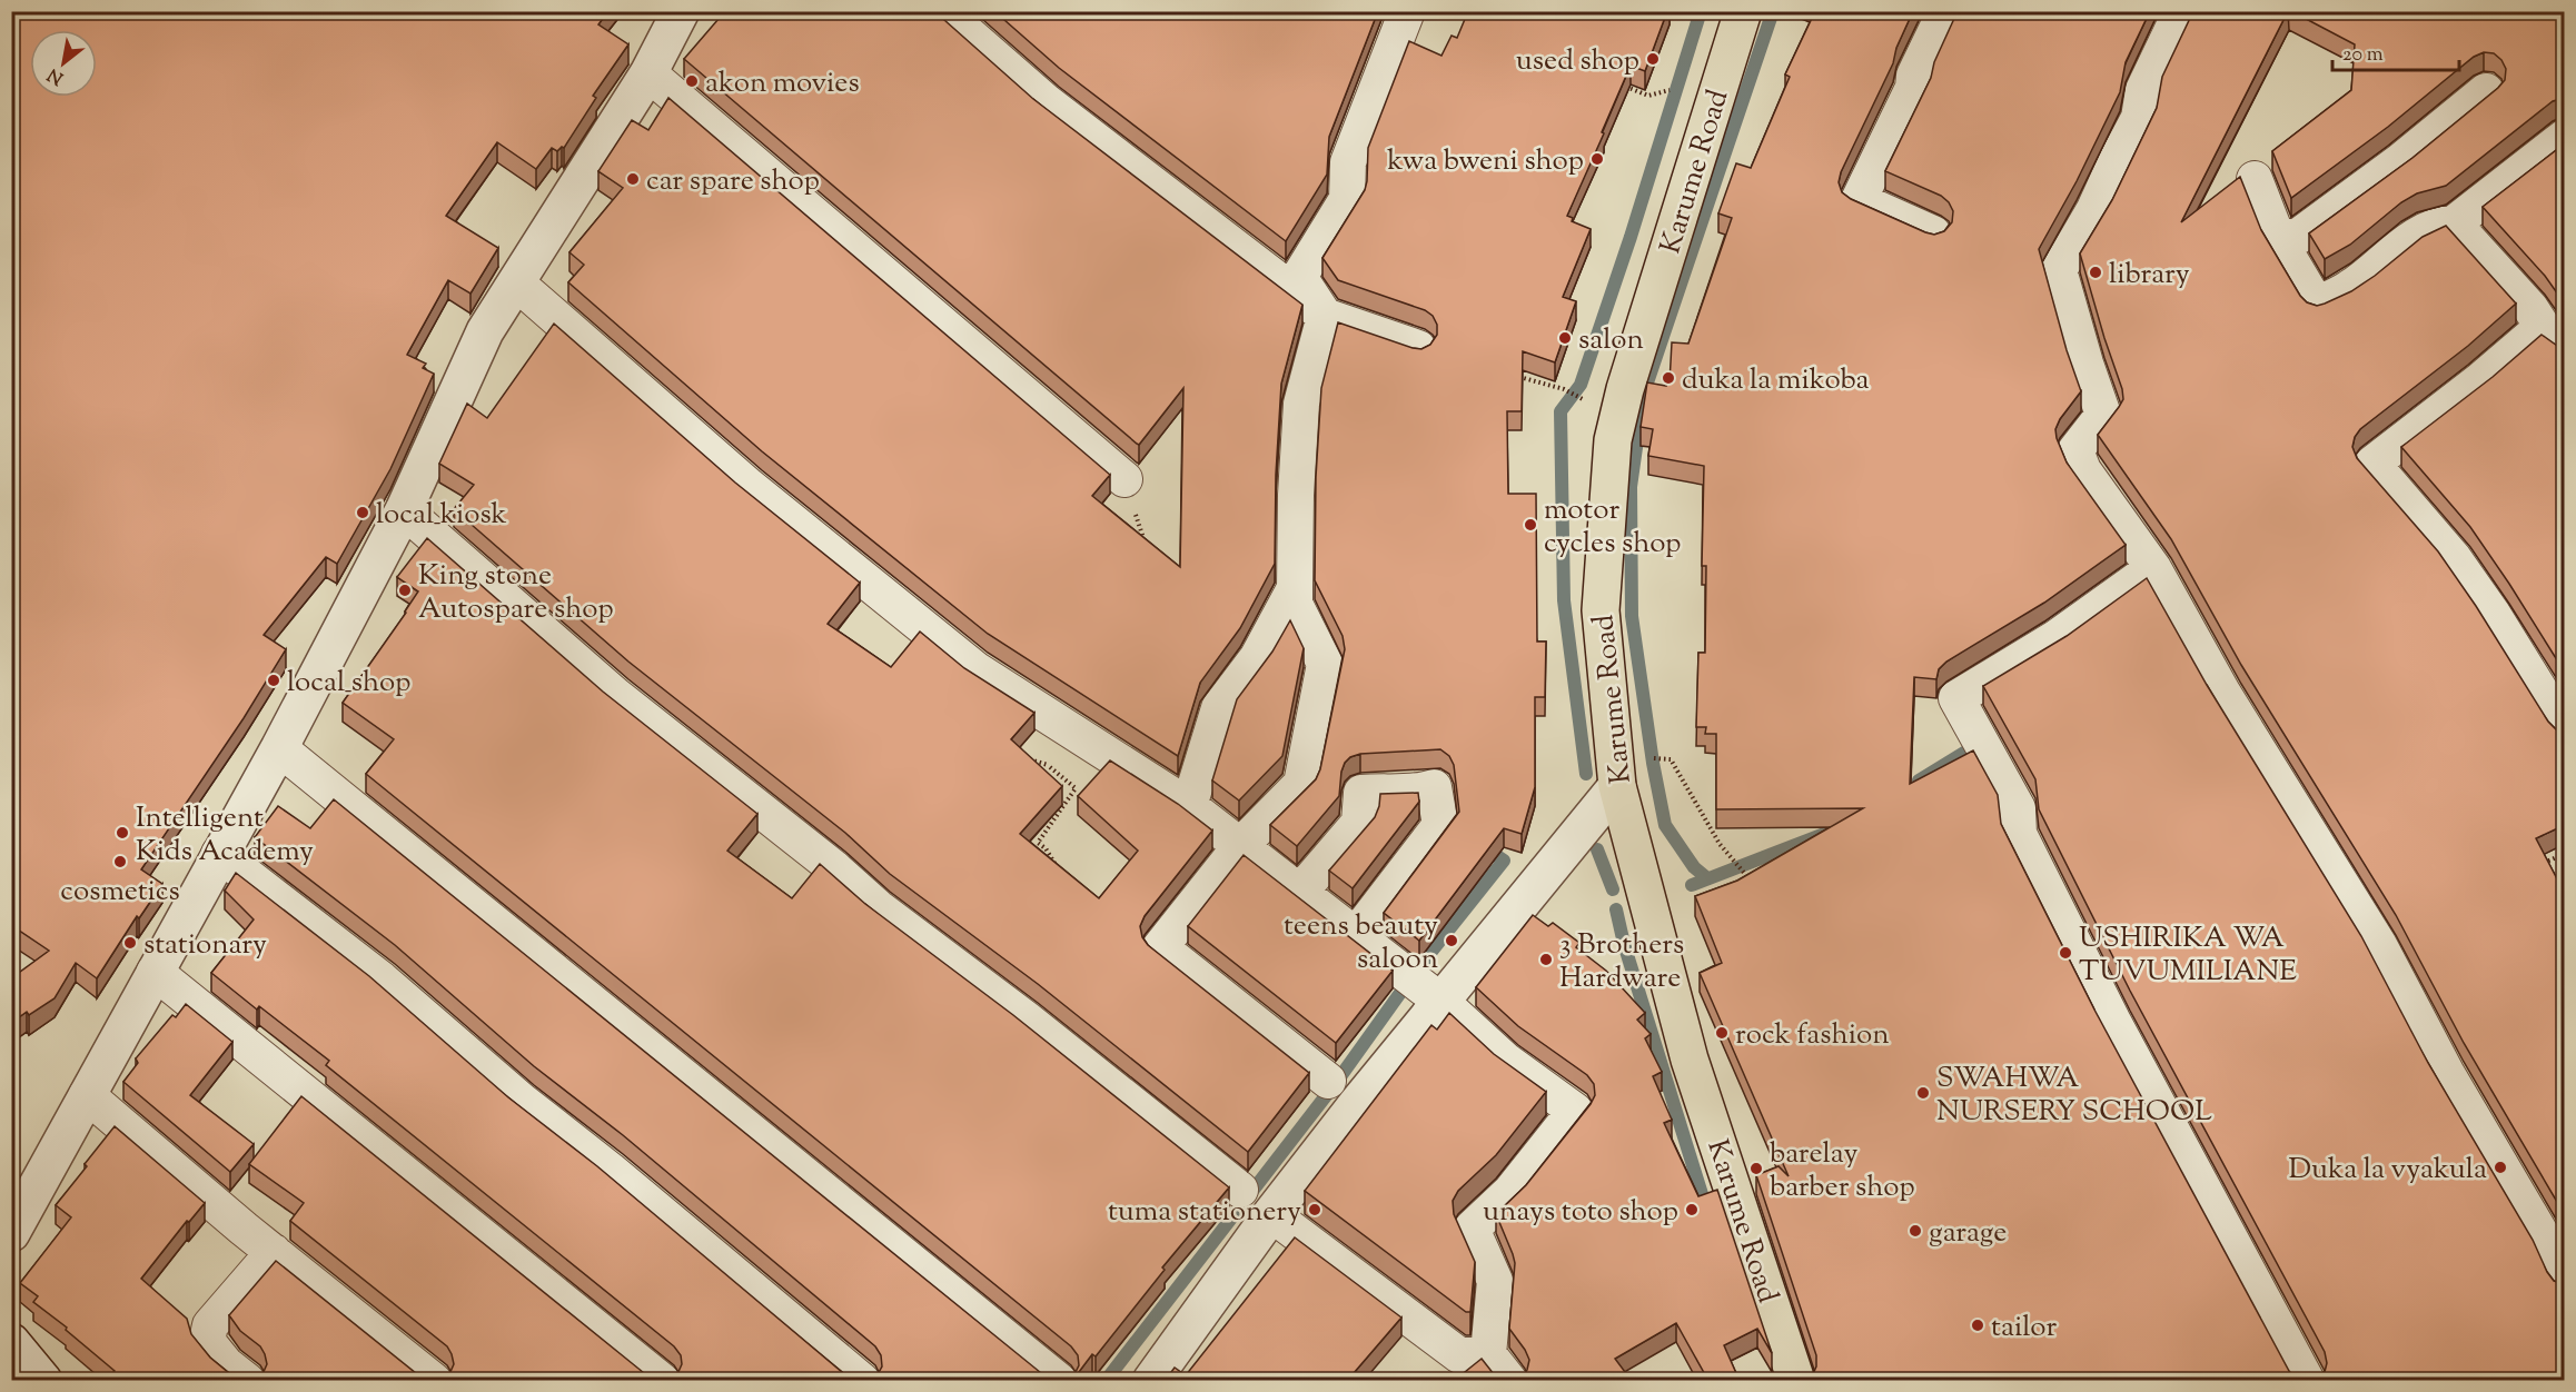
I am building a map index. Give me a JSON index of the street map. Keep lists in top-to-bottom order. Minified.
{"streets":{"main road":["Karume Road"]},"places":["used shop","akon movies","kwa bweni shop","car spare shop","library","salon","duka la mikoba","local_kiosk","motor cycles shop","King stone Autospare shop","local_shop","Intelligent Kids Academy","cosmetics","teens beauty saloon","stationary","USHIRIKA WA TUVUMILIANE","3 Brothers Hardware","rock fashion","SWAHWA NURSERY SCHOOL","Duka la vyakula","barelay barber shop","tuma stationery","unays toto shop","garage","tailor"],"scale_bar":"20 m","north":"bottom left"}
